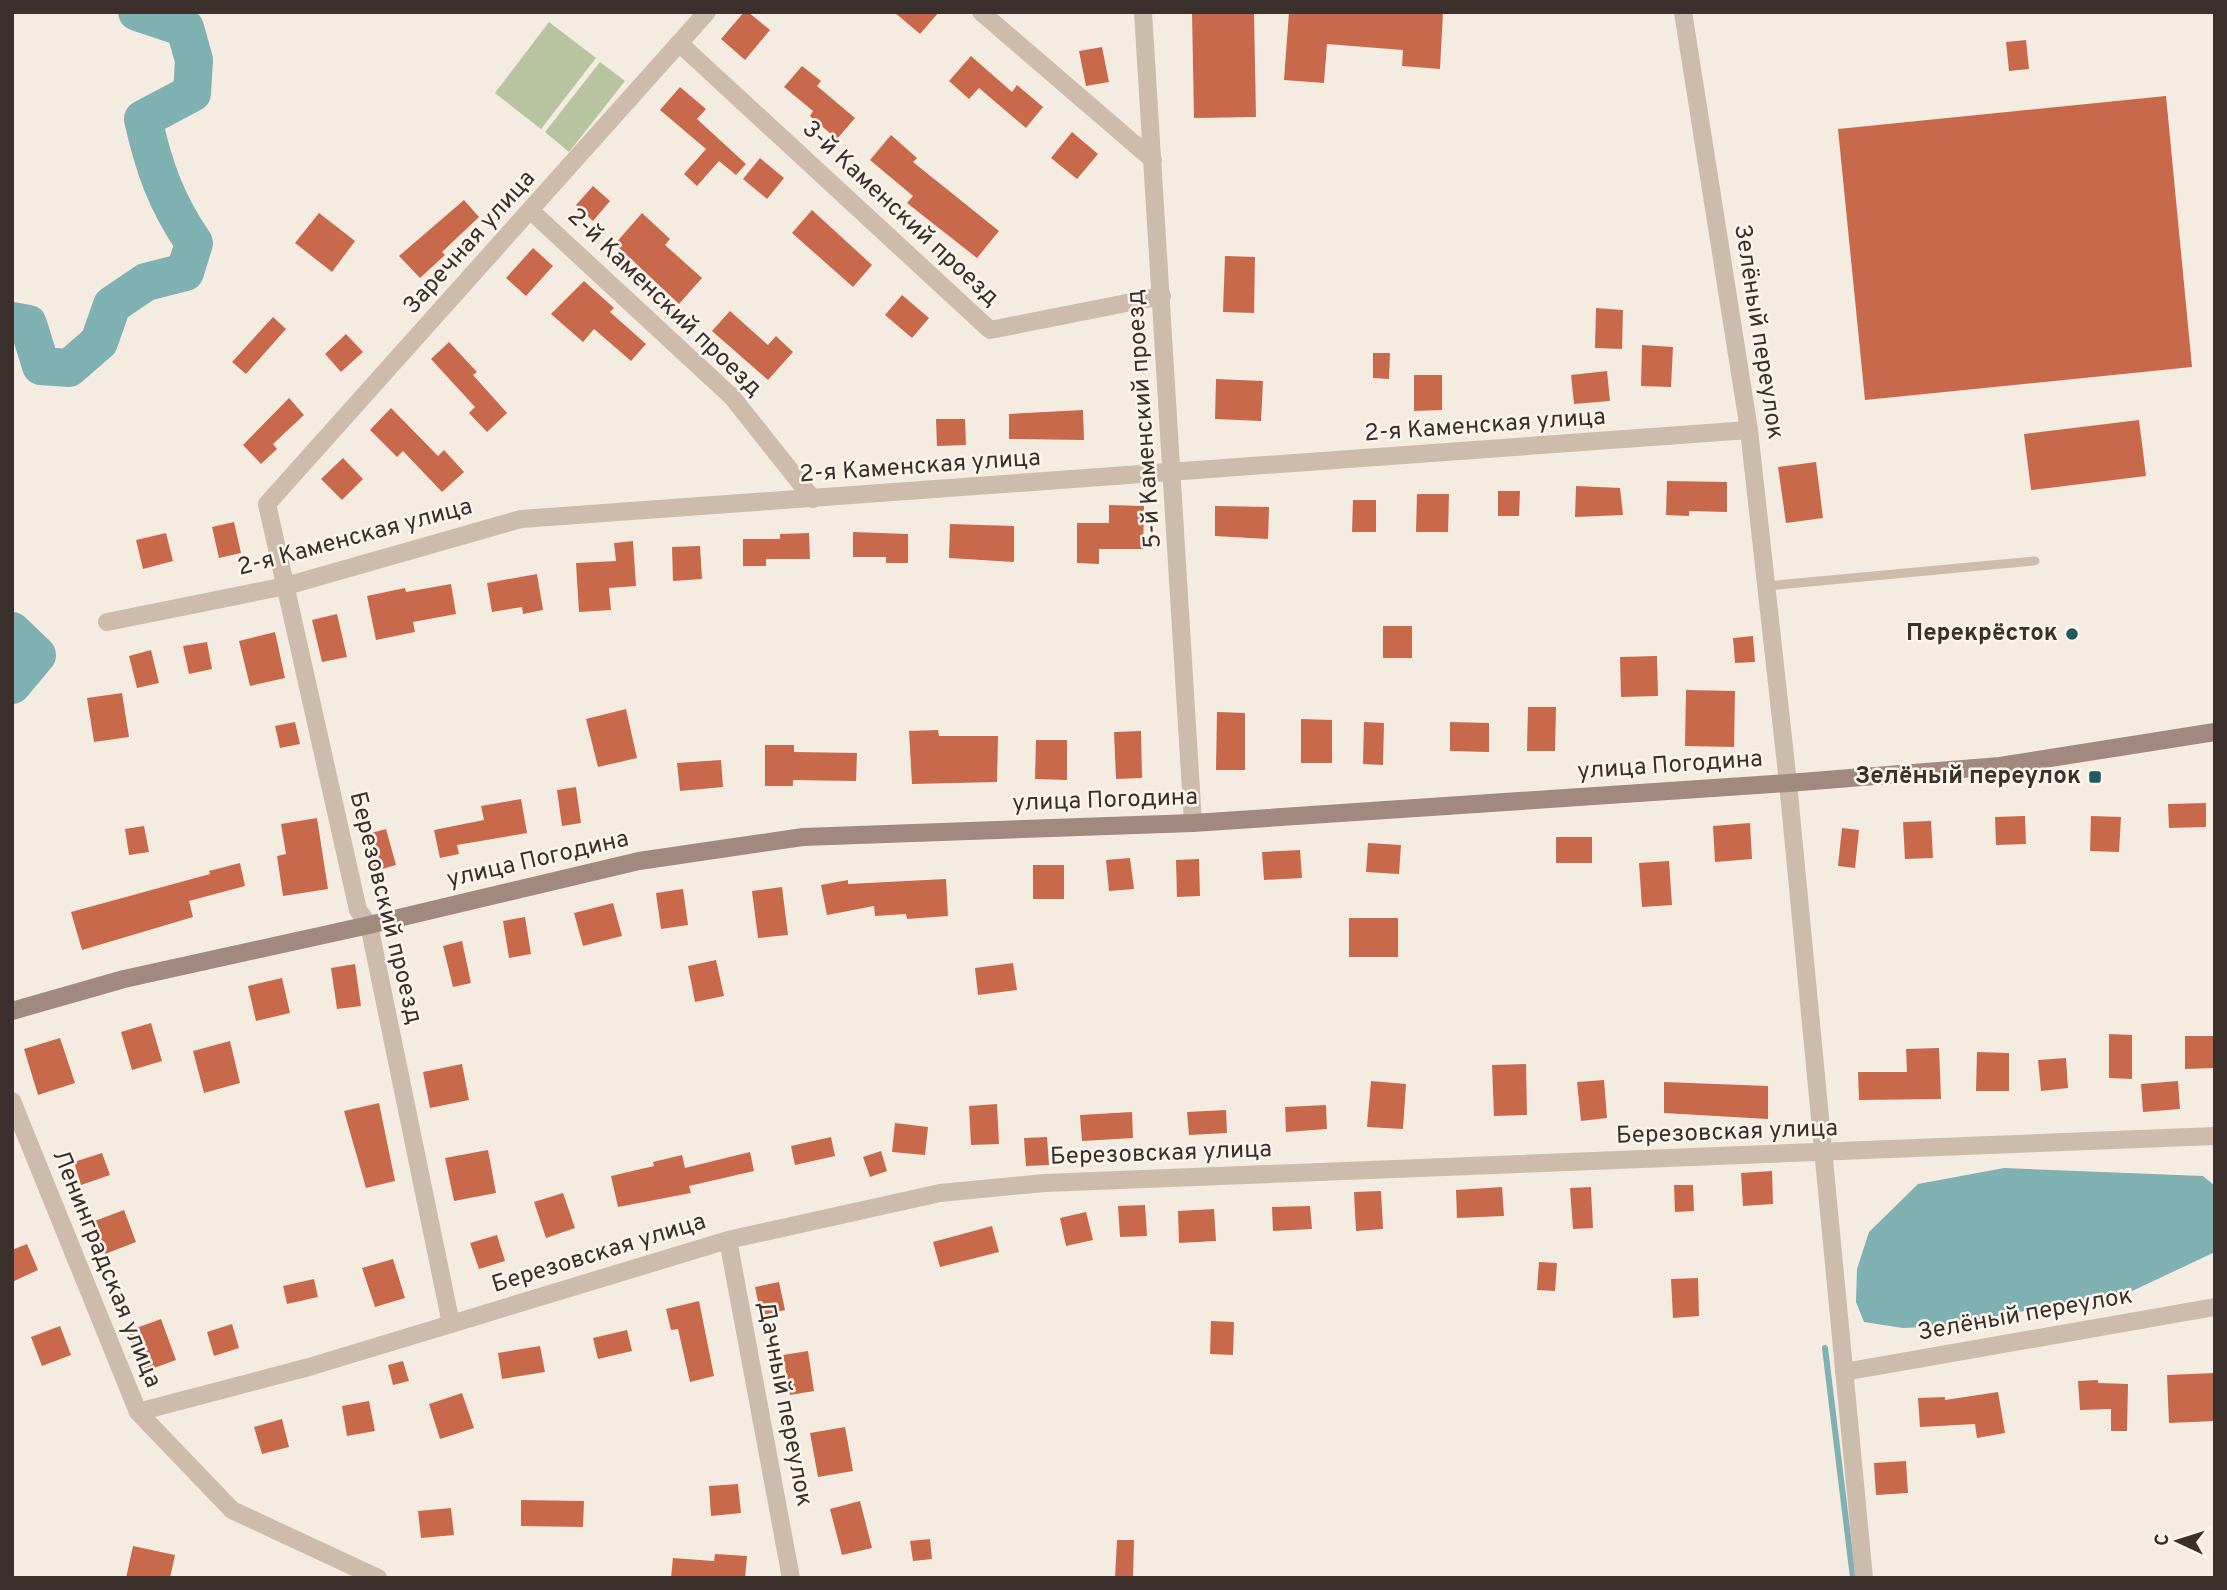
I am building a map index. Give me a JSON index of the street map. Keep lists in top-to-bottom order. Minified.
{"streets":{"street":["3-й Каменский проезд","Заречная улица","2-й Каменский проезд","Зелёный переулок","5-й Каменский проезд","2-я Каменская улица","улица Погодина","Березовский проезд","Березовская улица","Ленинградская улица","Дачный переулок"]},"crossings":[["3-й Каменский проезд","Заречная улица"],["3-й Каменский проезд","5-й Каменский проезд"],["Заречная улица","2-й Каменский проезд"],["Заречная улица","Березовский проезд"],["2-й Каменский проезд","2-я Каменская улица"],["Зелёный переулок","2-я Каменская улица"],["Зелёный переулок","улица Погодина"],["Зелёный переулок","Березовская улица"],["5-й Каменский проезд","2-я Каменская улица"],["5-й Каменский проезд","улица Погодина"],["2-я Каменская улица","Березовский проезд"],["улица Погодина","Березовский проезд"],["Березовский проезд","Березовская улица"],["Березовская улица","Ленинградская улица"],["Березовская улица","Дачный переулок"]],"places":{"other":["Перекрёсток"],"transit":["Зелёный переулок"]},"north":"left"}
